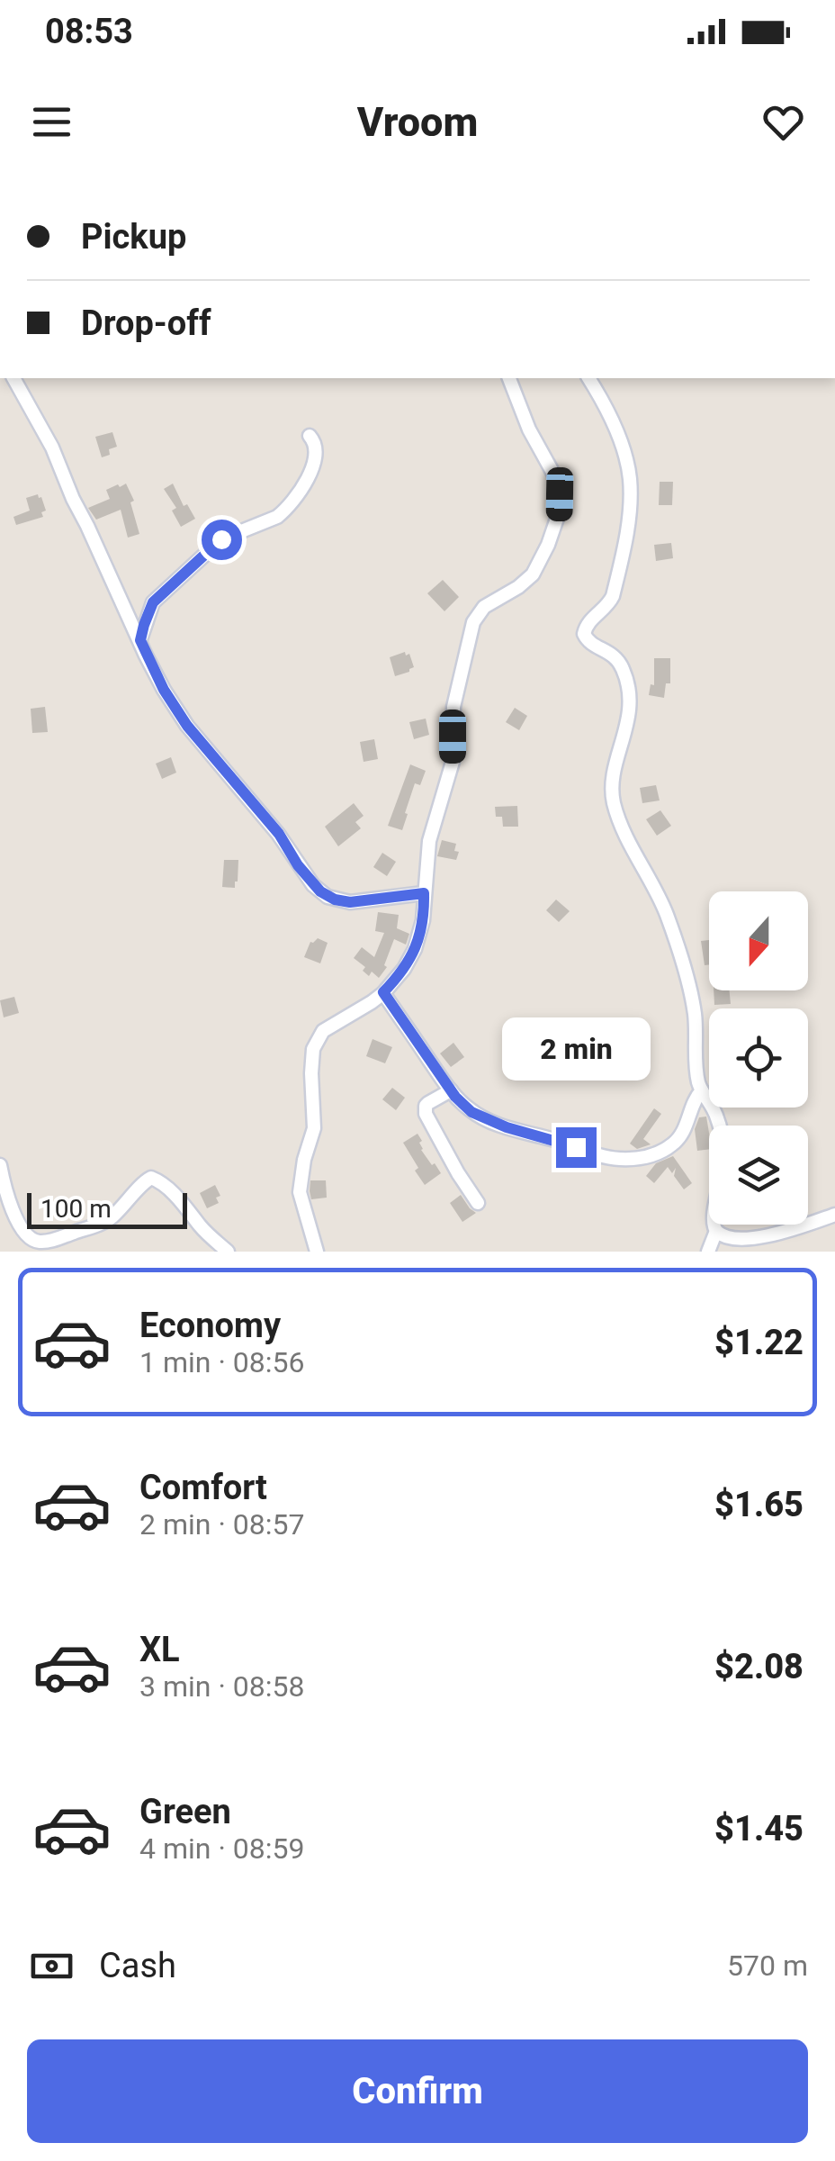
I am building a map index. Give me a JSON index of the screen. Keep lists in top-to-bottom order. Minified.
{"scale_bar":"100 m","north":"bottom","page":{"status":"08:53","header":"Vroom","banner":["Pickup","Drop-off"],"bubble":"2 min","scale":"100 m","list":[{"name":"Economy","note":"1 min · 08:56","value":"$1.22"},{"name":"Comfort","note":"2 min · 08:57","value":"$1.65"},{"name":"XL","note":"3 min · 08:58","value":"$2.08"},{"name":"Green","note":"4 min · 08:59","value":"$1.45"}],"pay":["Cash","570 m"],"buttons":"Confirm"}}
